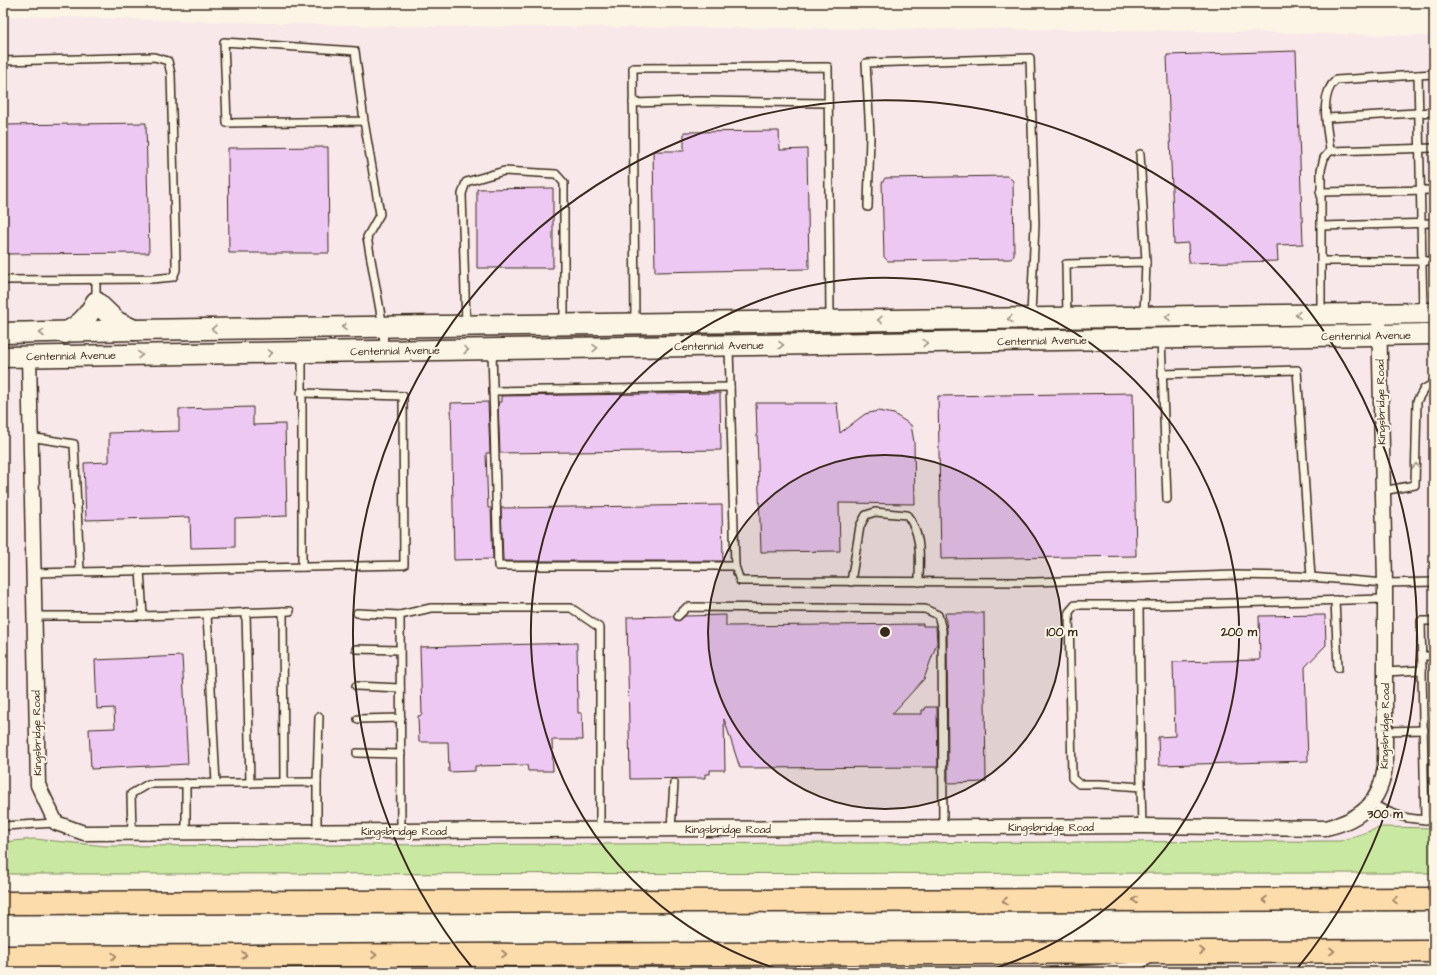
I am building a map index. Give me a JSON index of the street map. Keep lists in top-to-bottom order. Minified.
{"streets":{"main road":["Centennial Avenue"],"street":["Kingsbridge Road"]},"crossings":[["Centennial Avenue","Kingsbridge Road"]],"rings":["100 m","200 m","300 m"]}
